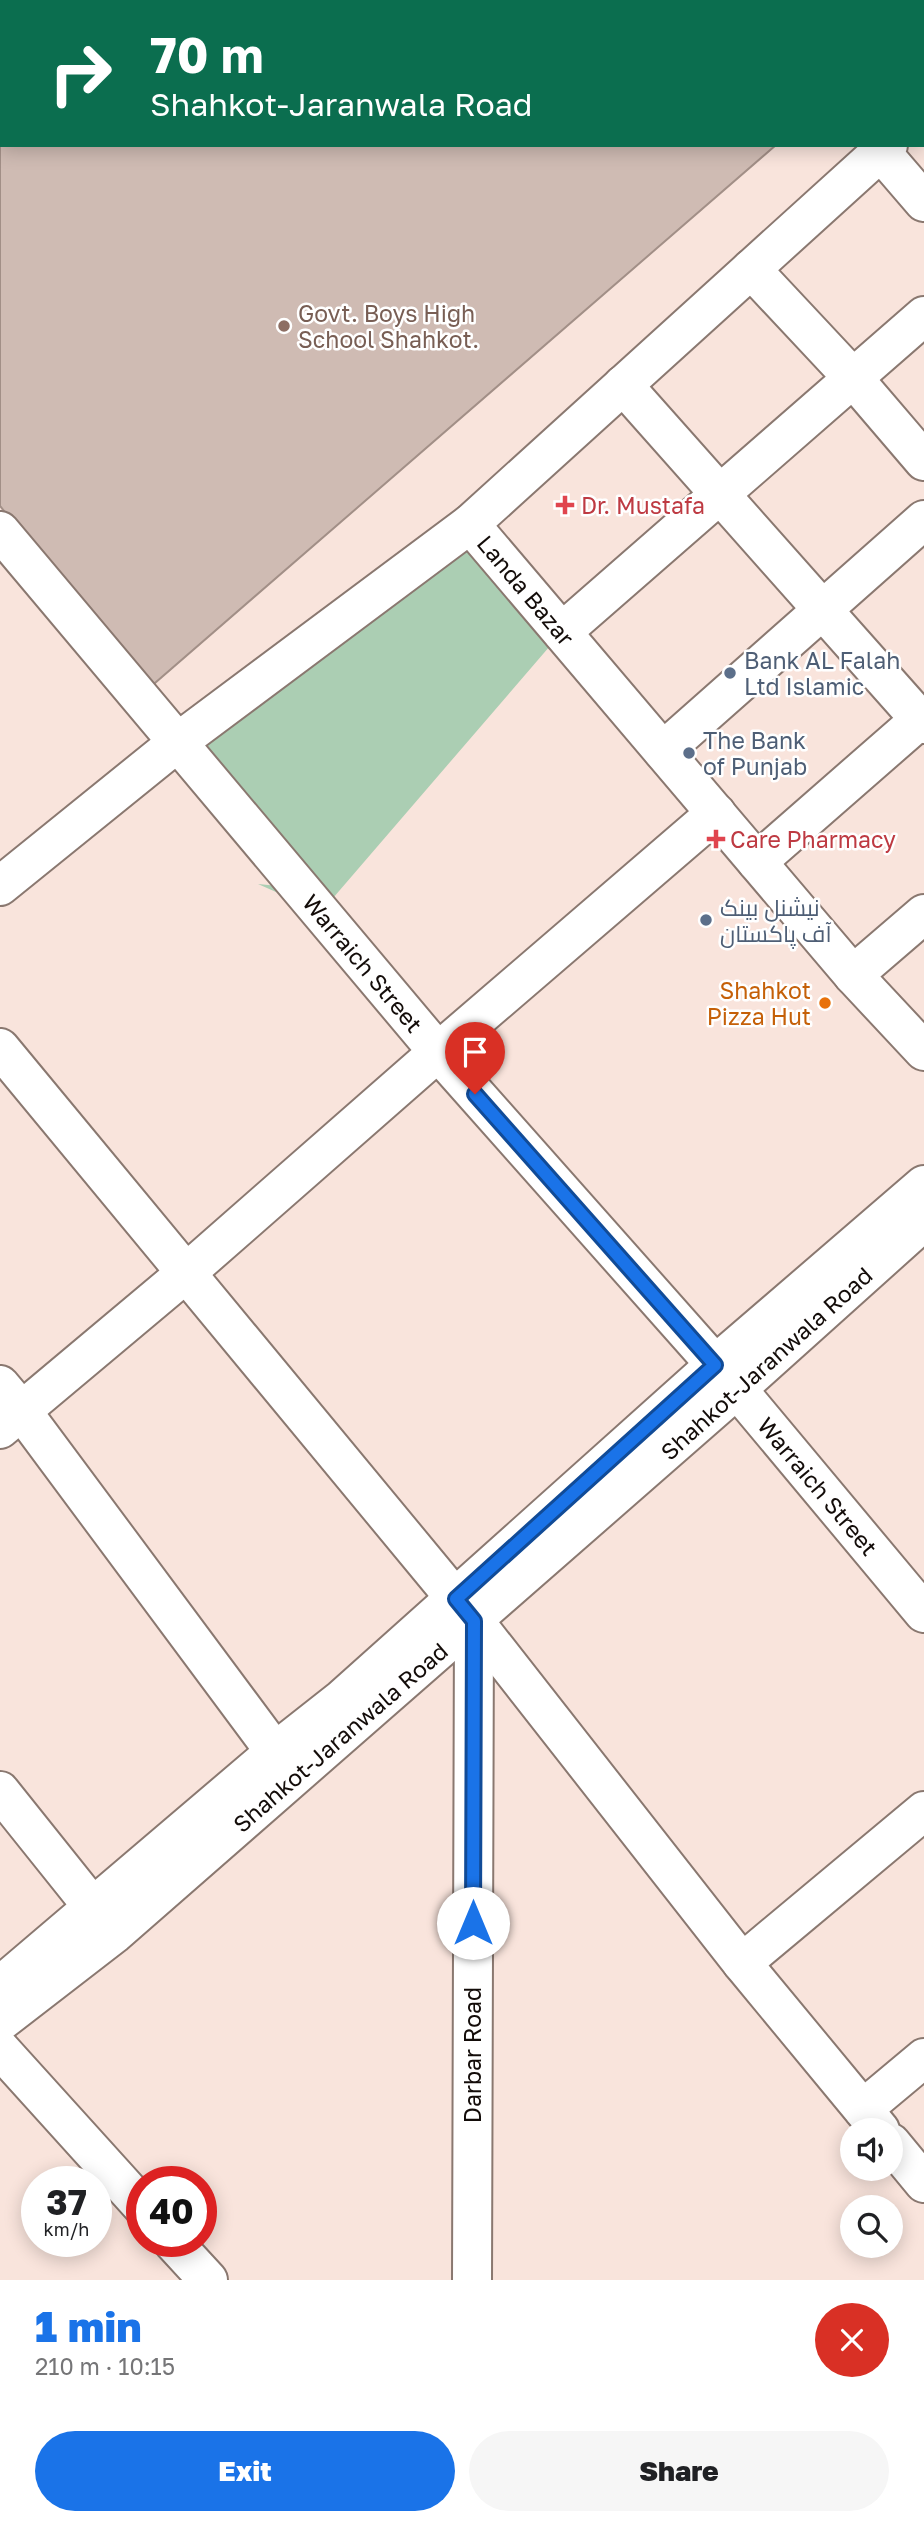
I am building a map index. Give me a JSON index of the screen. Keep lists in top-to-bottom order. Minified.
{"streets":{"street":["Landa Bazar","Warraich Street","Shahkot-Jaranwala Road","Darbar Road"]},"crossings":[["Warraich Street","Shahkot-Jaranwala Road"],["Shahkot-Jaranwala Road","Darbar Road"]],"places":{"other":["Govt. Boys High School Shahkot.","Bank AL Falah Ltd Islamic","The Bank of Punjab","نیشنل بینک آف پاکستان","Shahkot Pizza Hut"],"health":["Dr. Mustafa","Care Pharmacy"]},"page":{"turn":["70 m","Shahkot-Jaranwala Road"],"speed":"37 km/h","limit":"40","heading":["1 min","210 m · 10:15"],"buttons":["Exit","Share"]}}
